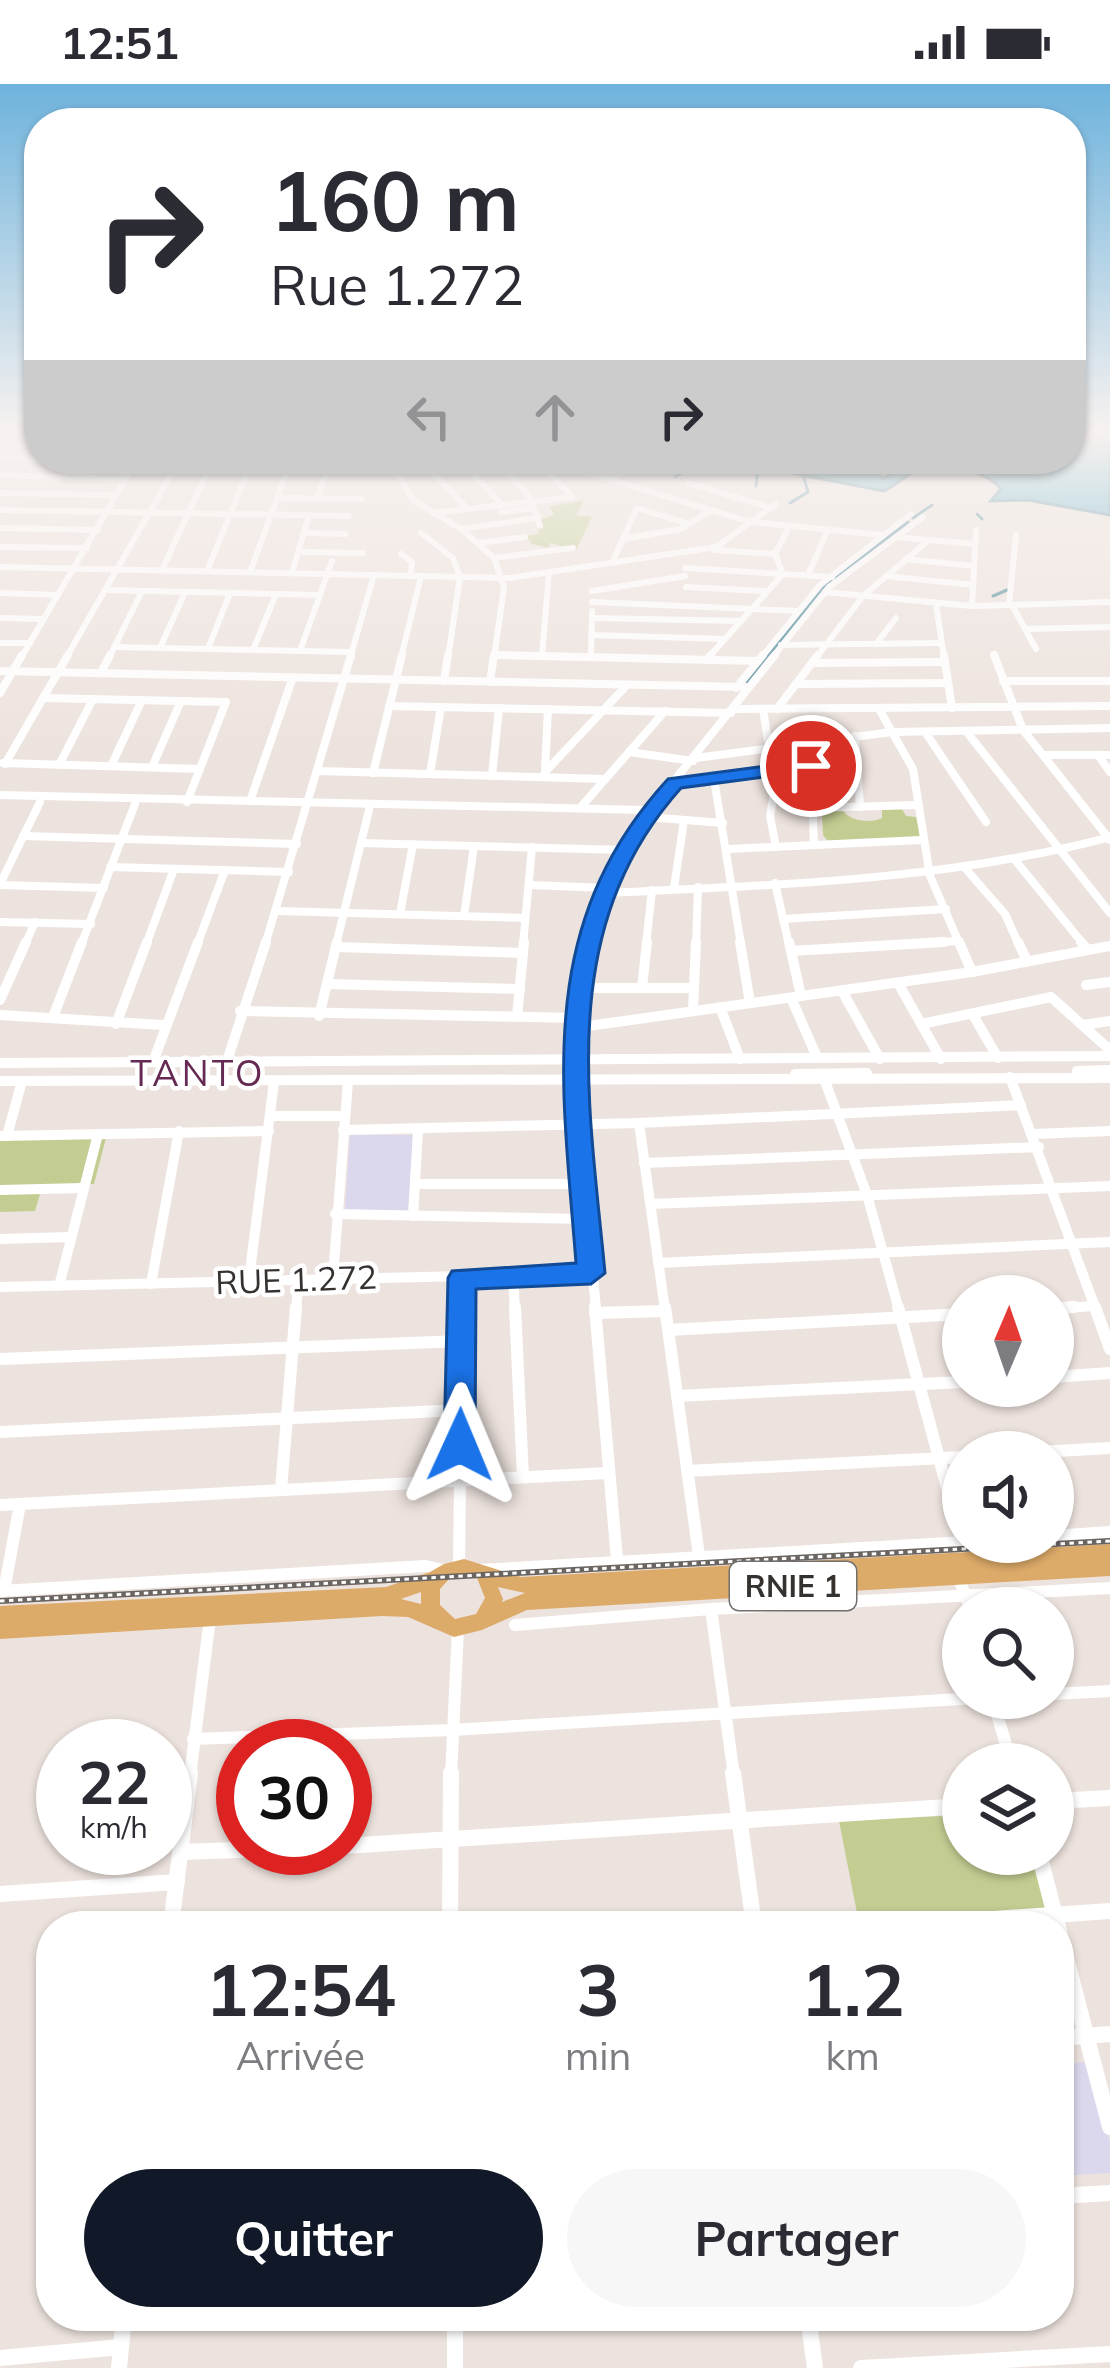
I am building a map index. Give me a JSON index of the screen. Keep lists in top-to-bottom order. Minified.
{"streets":{"highway":["RNIE 1"],"street":["RUE 1.272"]},"districts":["TANTO"],"north":"top","page":{"status":"12:51","turn":["160 m","Rue 1.272"],"speed":"22 km/h","limit":"30","eta":["12:54","Arrivée","3","min","1.2","km"],"buttons":["Quitter","Partager"]}}
